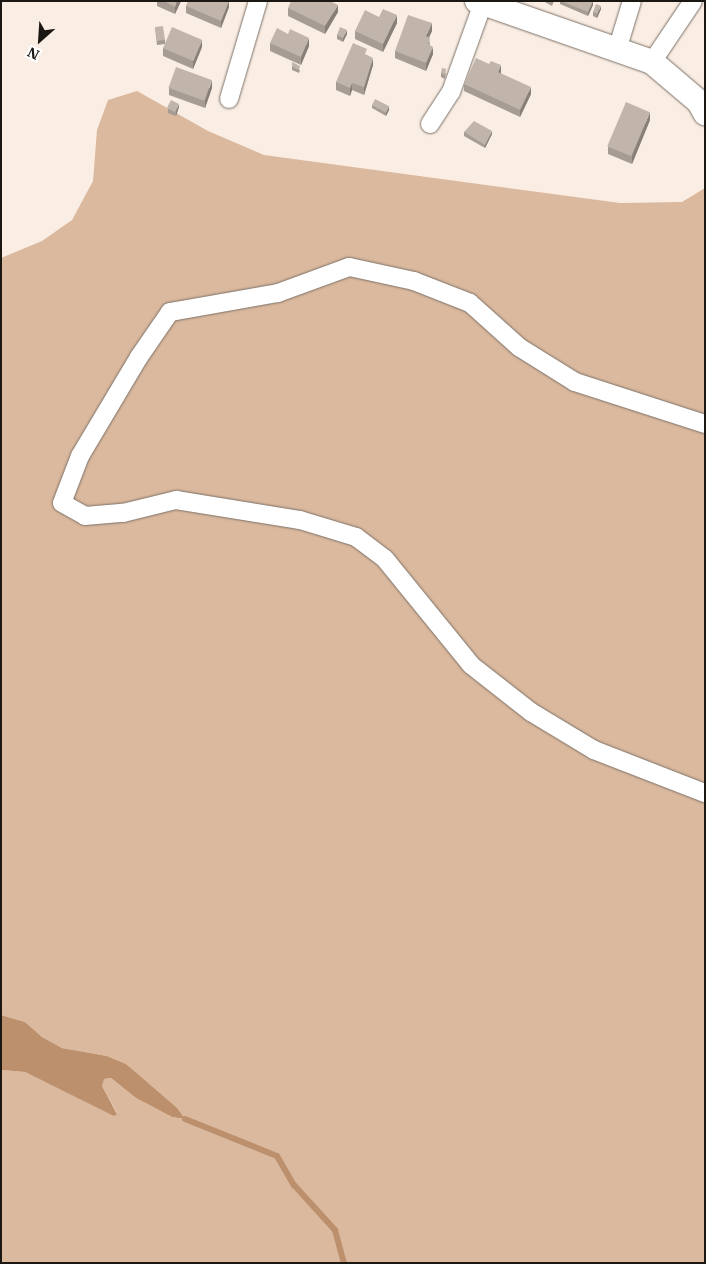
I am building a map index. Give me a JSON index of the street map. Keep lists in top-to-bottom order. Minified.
{"north":"bottom left"}
